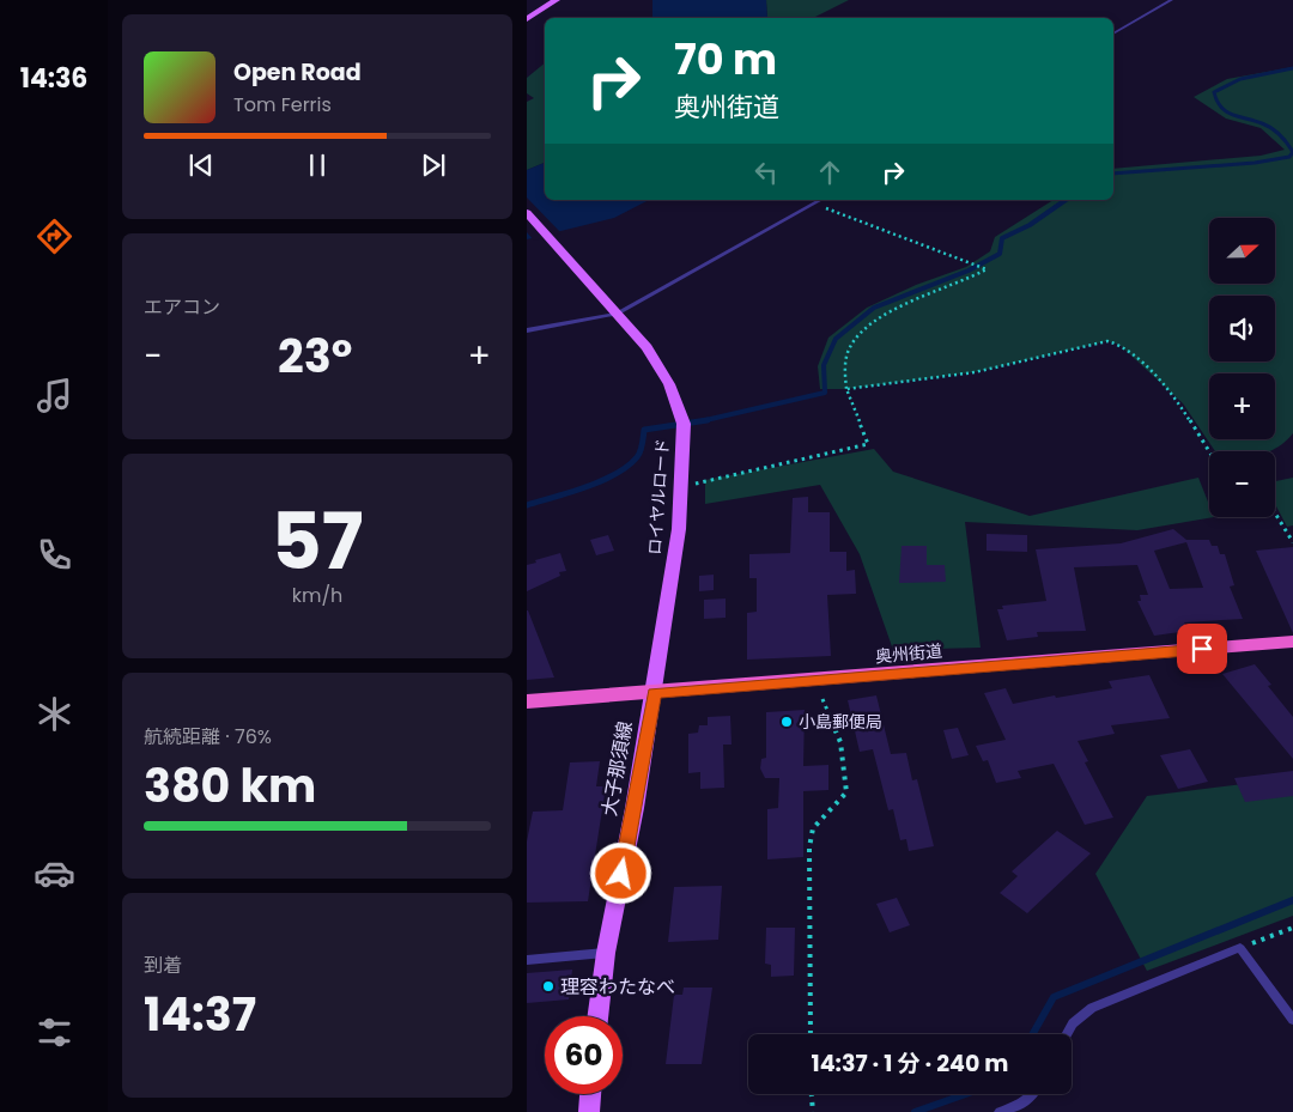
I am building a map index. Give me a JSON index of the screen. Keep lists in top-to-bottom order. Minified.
{"streets":{"highway":["奥州街道"],"main road":["ロイヤルロード","大子那須線"]},"crossings":[["ロイヤルロード","奥州街道"],["ロイヤルロード","大子那須線"],["奥州街道","大子那須線"]],"places":["小島郵便局","理容わたなべ"],"north":"right","page":{"tabs":"14:36","turn":["70 m","奥州街道"],"song":["Open Road","Tom Ferris"],"map_buttons":["+","−"],"tile":["エアコン",["57","km/h"],["航続距離 · 76%","380 km"],["到着","14:37"]],"heat":["−","23°","+"],"limit":"60","trip":"14:37 · 1 分 · 240 m"}}
